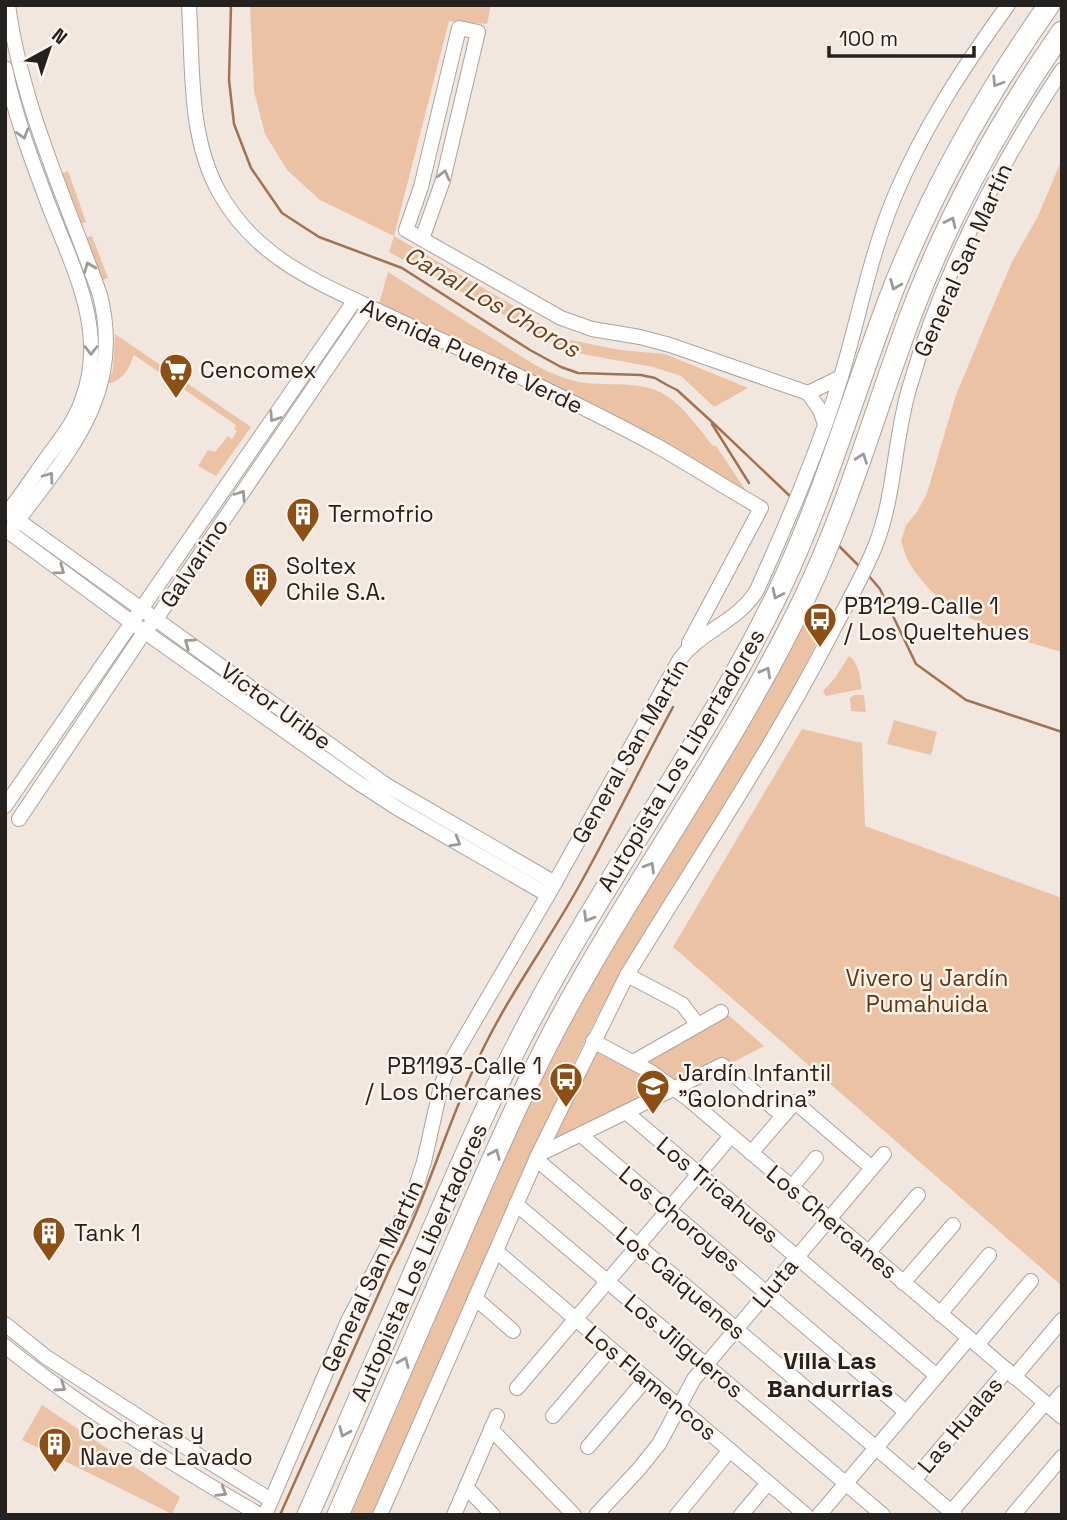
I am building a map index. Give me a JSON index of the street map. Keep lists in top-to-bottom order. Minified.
{"streets":{"highway":["Autopista Los Libertadores"],"street":["General San Martín","Avenida Puente Verde","Galvarino","Víctor Uribe","Los Tricahues","Los Choroyes","Los Chercanes","Los Caiquenes","Lluta","Los Jilgueros","Los Flamencos","Las Hualas"]},"crossings":[["General San Martín","Avenida Puente Verde"],["General San Martín","Víctor Uribe"],["General San Martín","Los Chercanes"],["General San Martín","Los Caiquenes"],["General San Martín","Los Jilgueros"],["General San Martín","Los Flamencos"],["Avenida Puente Verde","Galvarino"],["Galvarino","Víctor Uribe"],["Los Tricahues","Lluta"],["Los Choroyes","Lluta"],["Los Chercanes","Lluta"],["Los Chercanes","Las Hualas"],["Los Caiquenes","Lluta"],["Los Caiquenes","Las Hualas"],["Lluta","Los Jilgueros"],["Lluta","Los Flamencos"]],"districts":["Villa Las Bandurrias"],"water":["Canal Los Choros"],"parks":["Vivero y Jardín Pumahuida"],"places":{"supermarket":["Cencomex"],"building":["Termofrio","Soltex Chile S.A.","Tank 1","Cocheras y Nave de Lavado"],"bus stop":["PB1219-Calle 1 / Los Queltehues","PB1193-Calle 1 / Los Chercanes"],"school or university":["Jardín Infantil \"Golondrina\""]},"scale_bar":"100 m","north":"top right"}
